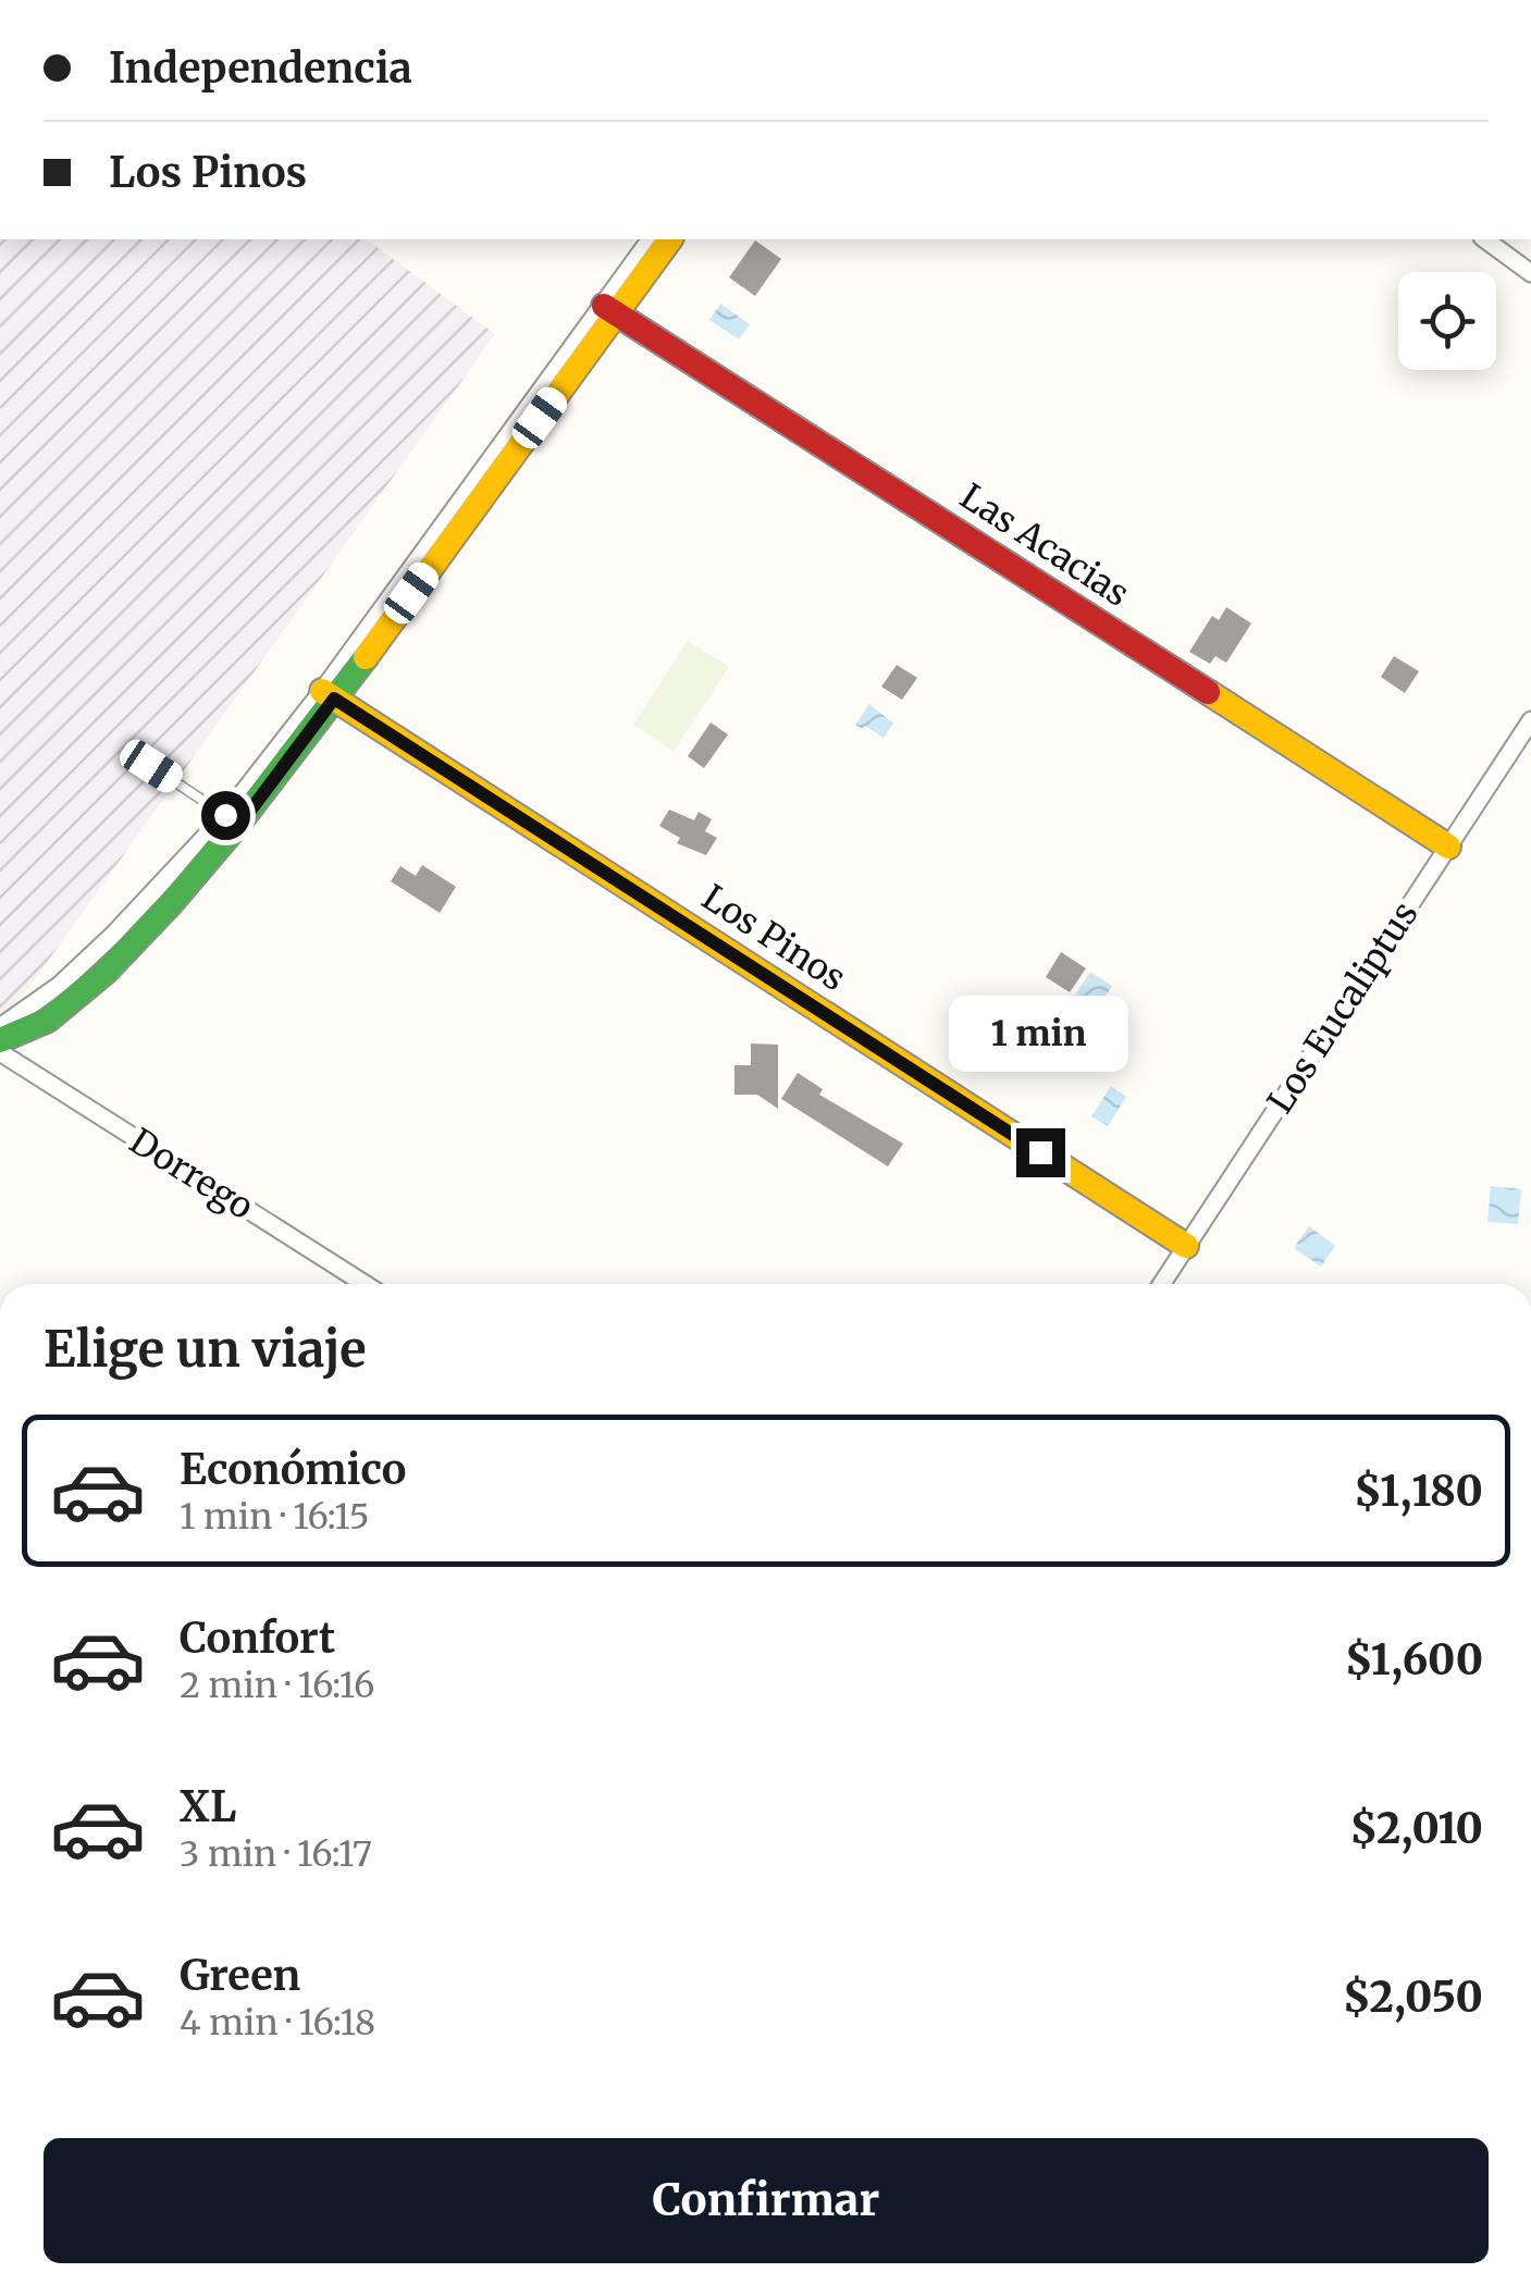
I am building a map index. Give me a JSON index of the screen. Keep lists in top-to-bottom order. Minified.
{"streets":{"street":["Las Acacias","Los Pinos","Los Eucaliptus","Dorrego"]},"crossings":[["Las Acacias","Los Eucaliptus"],["Los Pinos","Los Eucaliptus"]],"page":{"banner":["Independencia","Los Pinos"],"bubble":"1 min","heading":"Elige un viaje","list":[{"name":"Económico","note":"1 min · 16:15","value":"$1,180"},{"name":"Confort","note":"2 min · 16:16","value":"$1,600"},{"name":"XL","note":"3 min · 16:17","value":"$2,010"},{"name":"Green","note":"4 min · 16:18","value":"$2,050"}],"buttons":"Confirmar"}}
